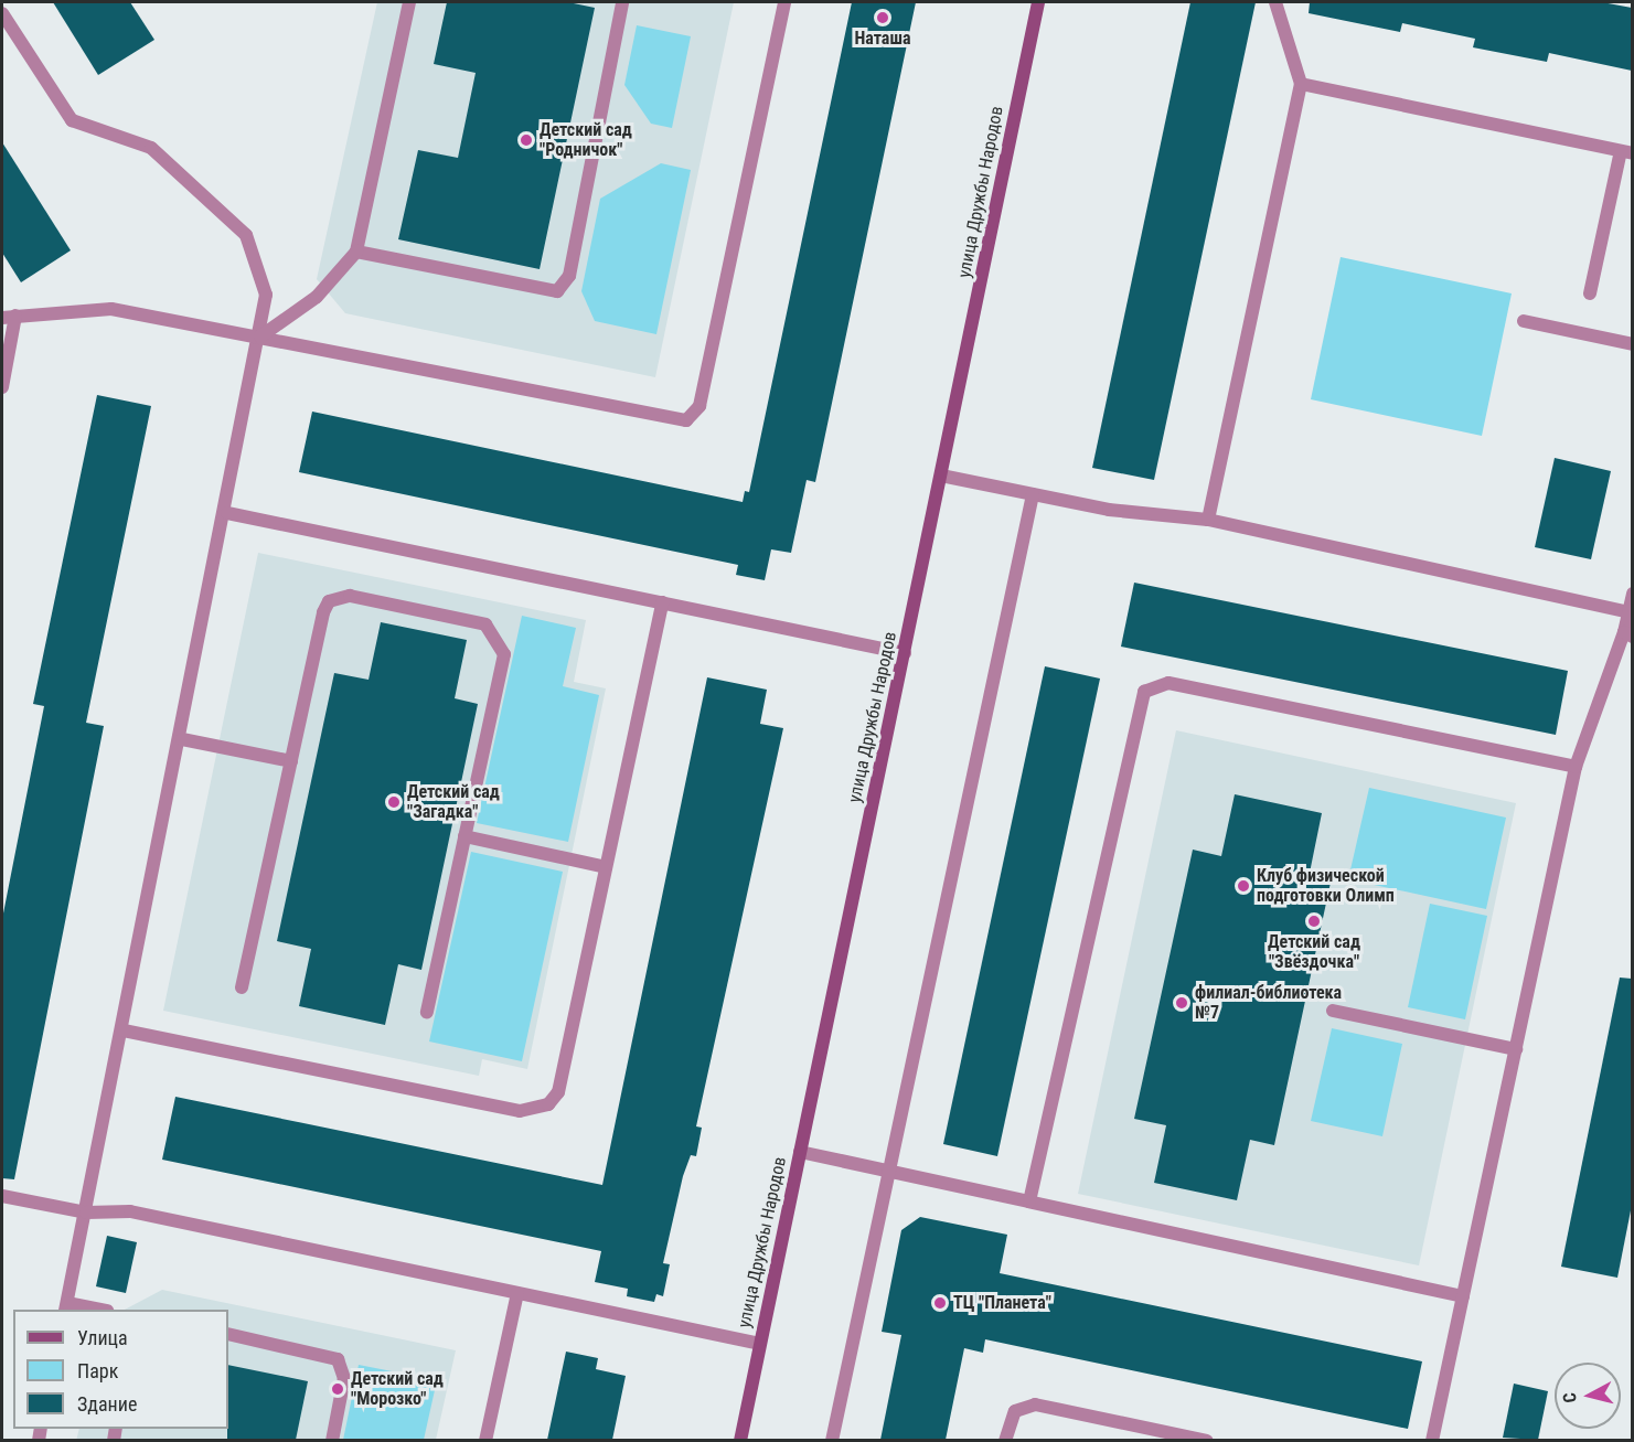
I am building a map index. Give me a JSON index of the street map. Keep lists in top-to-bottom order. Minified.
{"streets":{"street":["улица Дружбы Народов"]},"places":["Наташа","Детский сад \"Родничок\"","Детский сад \"Загадка\"","Клуб физической подготовки Олимп","Детский сад \"Звёздочка\"","филиал-библиотека №7","ТЦ \"Планета\"","Детский сад \"Морозко\""],"legend":["Улица","Парк","Здание"],"north":"left"}
